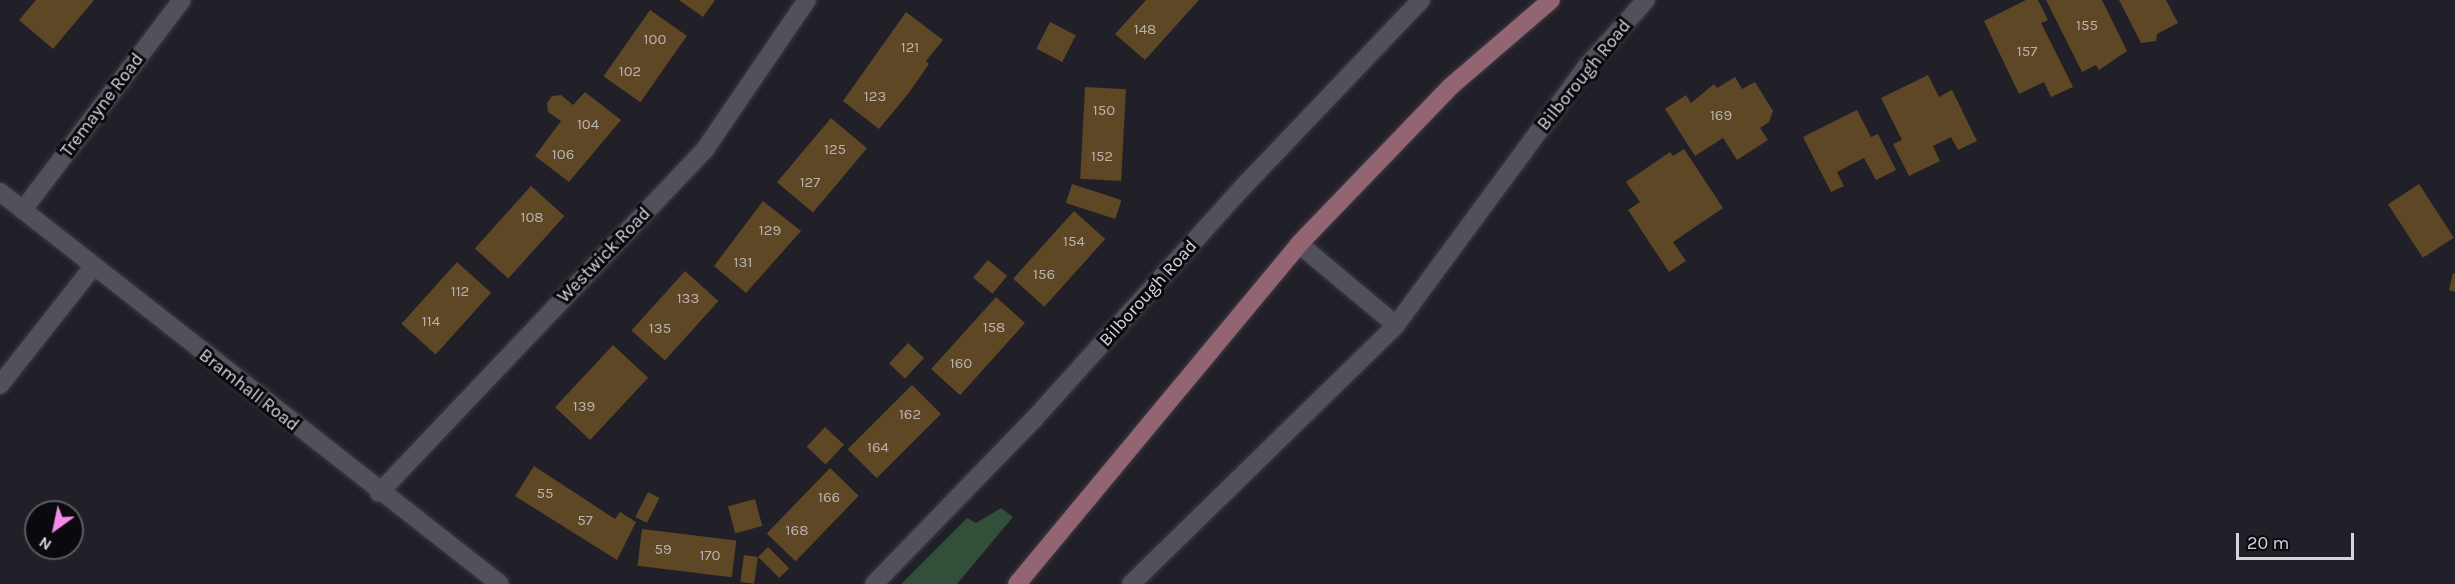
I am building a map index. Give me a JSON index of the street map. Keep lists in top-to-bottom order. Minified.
{"streets":{"street":["Bilborough Road","Tremayne Road","Westwick Road","Bramhall Road"]},"crossings":[["Tremayne Road","Bramhall Road"],["Westwick Road","Bramhall Road"]],"house_numbers":["155","148","100","121","157","102","123","150","169","104","125","106","152","127","108","129","154","131","156","112","133","114","158","135","160","139","162","164","55","166","57","168","59","170"],"scale_bar":"20 m","north":"bottom left"}
